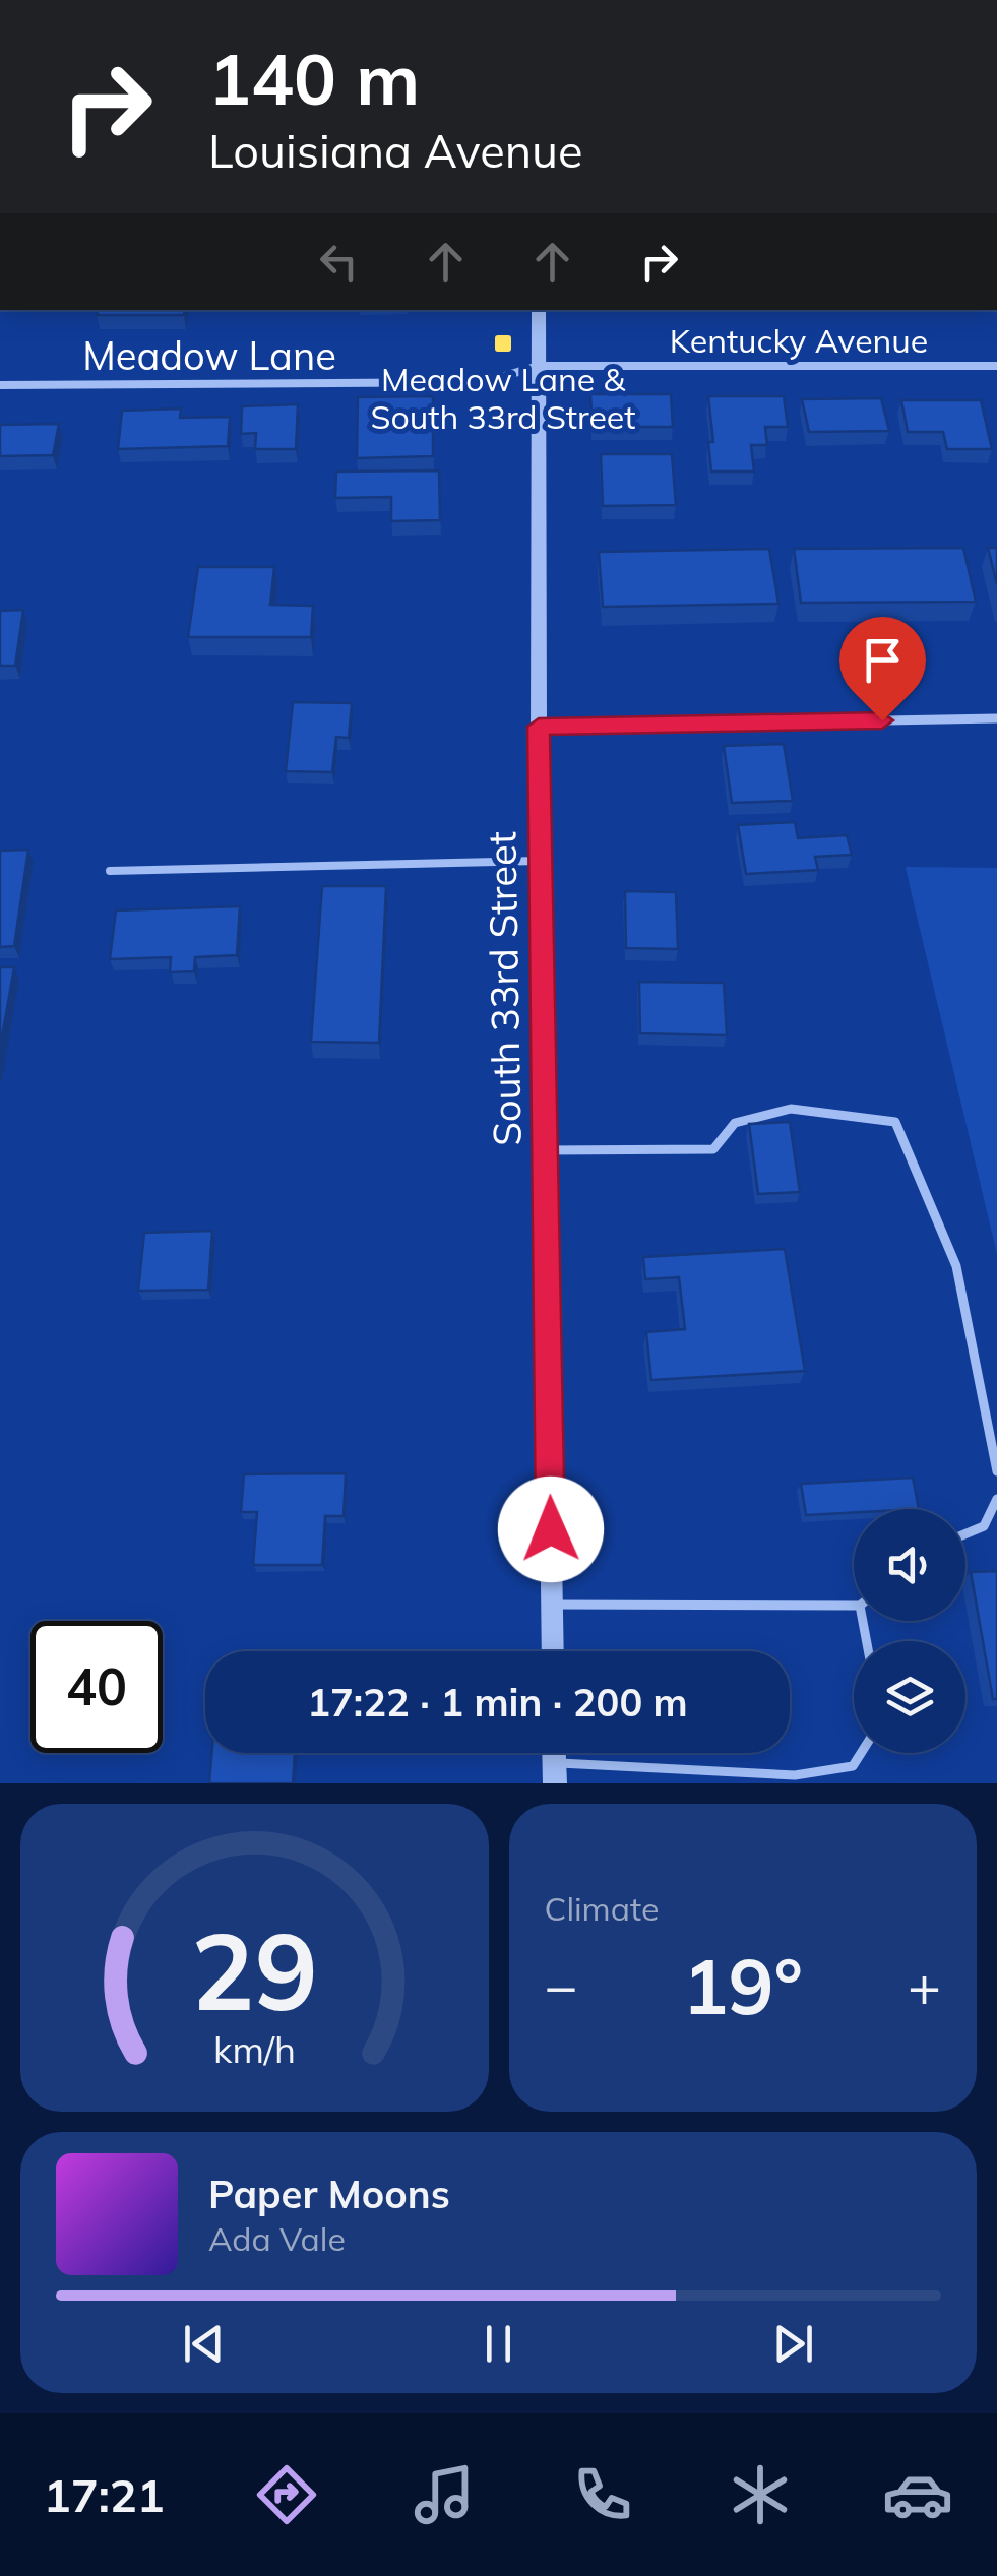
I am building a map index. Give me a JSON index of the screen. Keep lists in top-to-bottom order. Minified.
{"streets":{"street":["Kentucky Avenue","Meadow Lane","South 33rd Street"]},"crossings":[["Kentucky Avenue","Meadow Lane"],["Kentucky Avenue","South 33rd Street"],["Meadow Lane","South 33rd Street"]],"places":{"transit":["Meadow Lane & South 33rd Street"]},"page":{"turn":["140 m","Louisiana Avenue"],"limit":"40","trip":"17:22 · 1 min · 200 m","tile":"Climate","heat":["−","19°","+"],"song":["Paper Moons","Ada Vale"],"tabs":"17:21","gauge":["29","km/h"]}}
